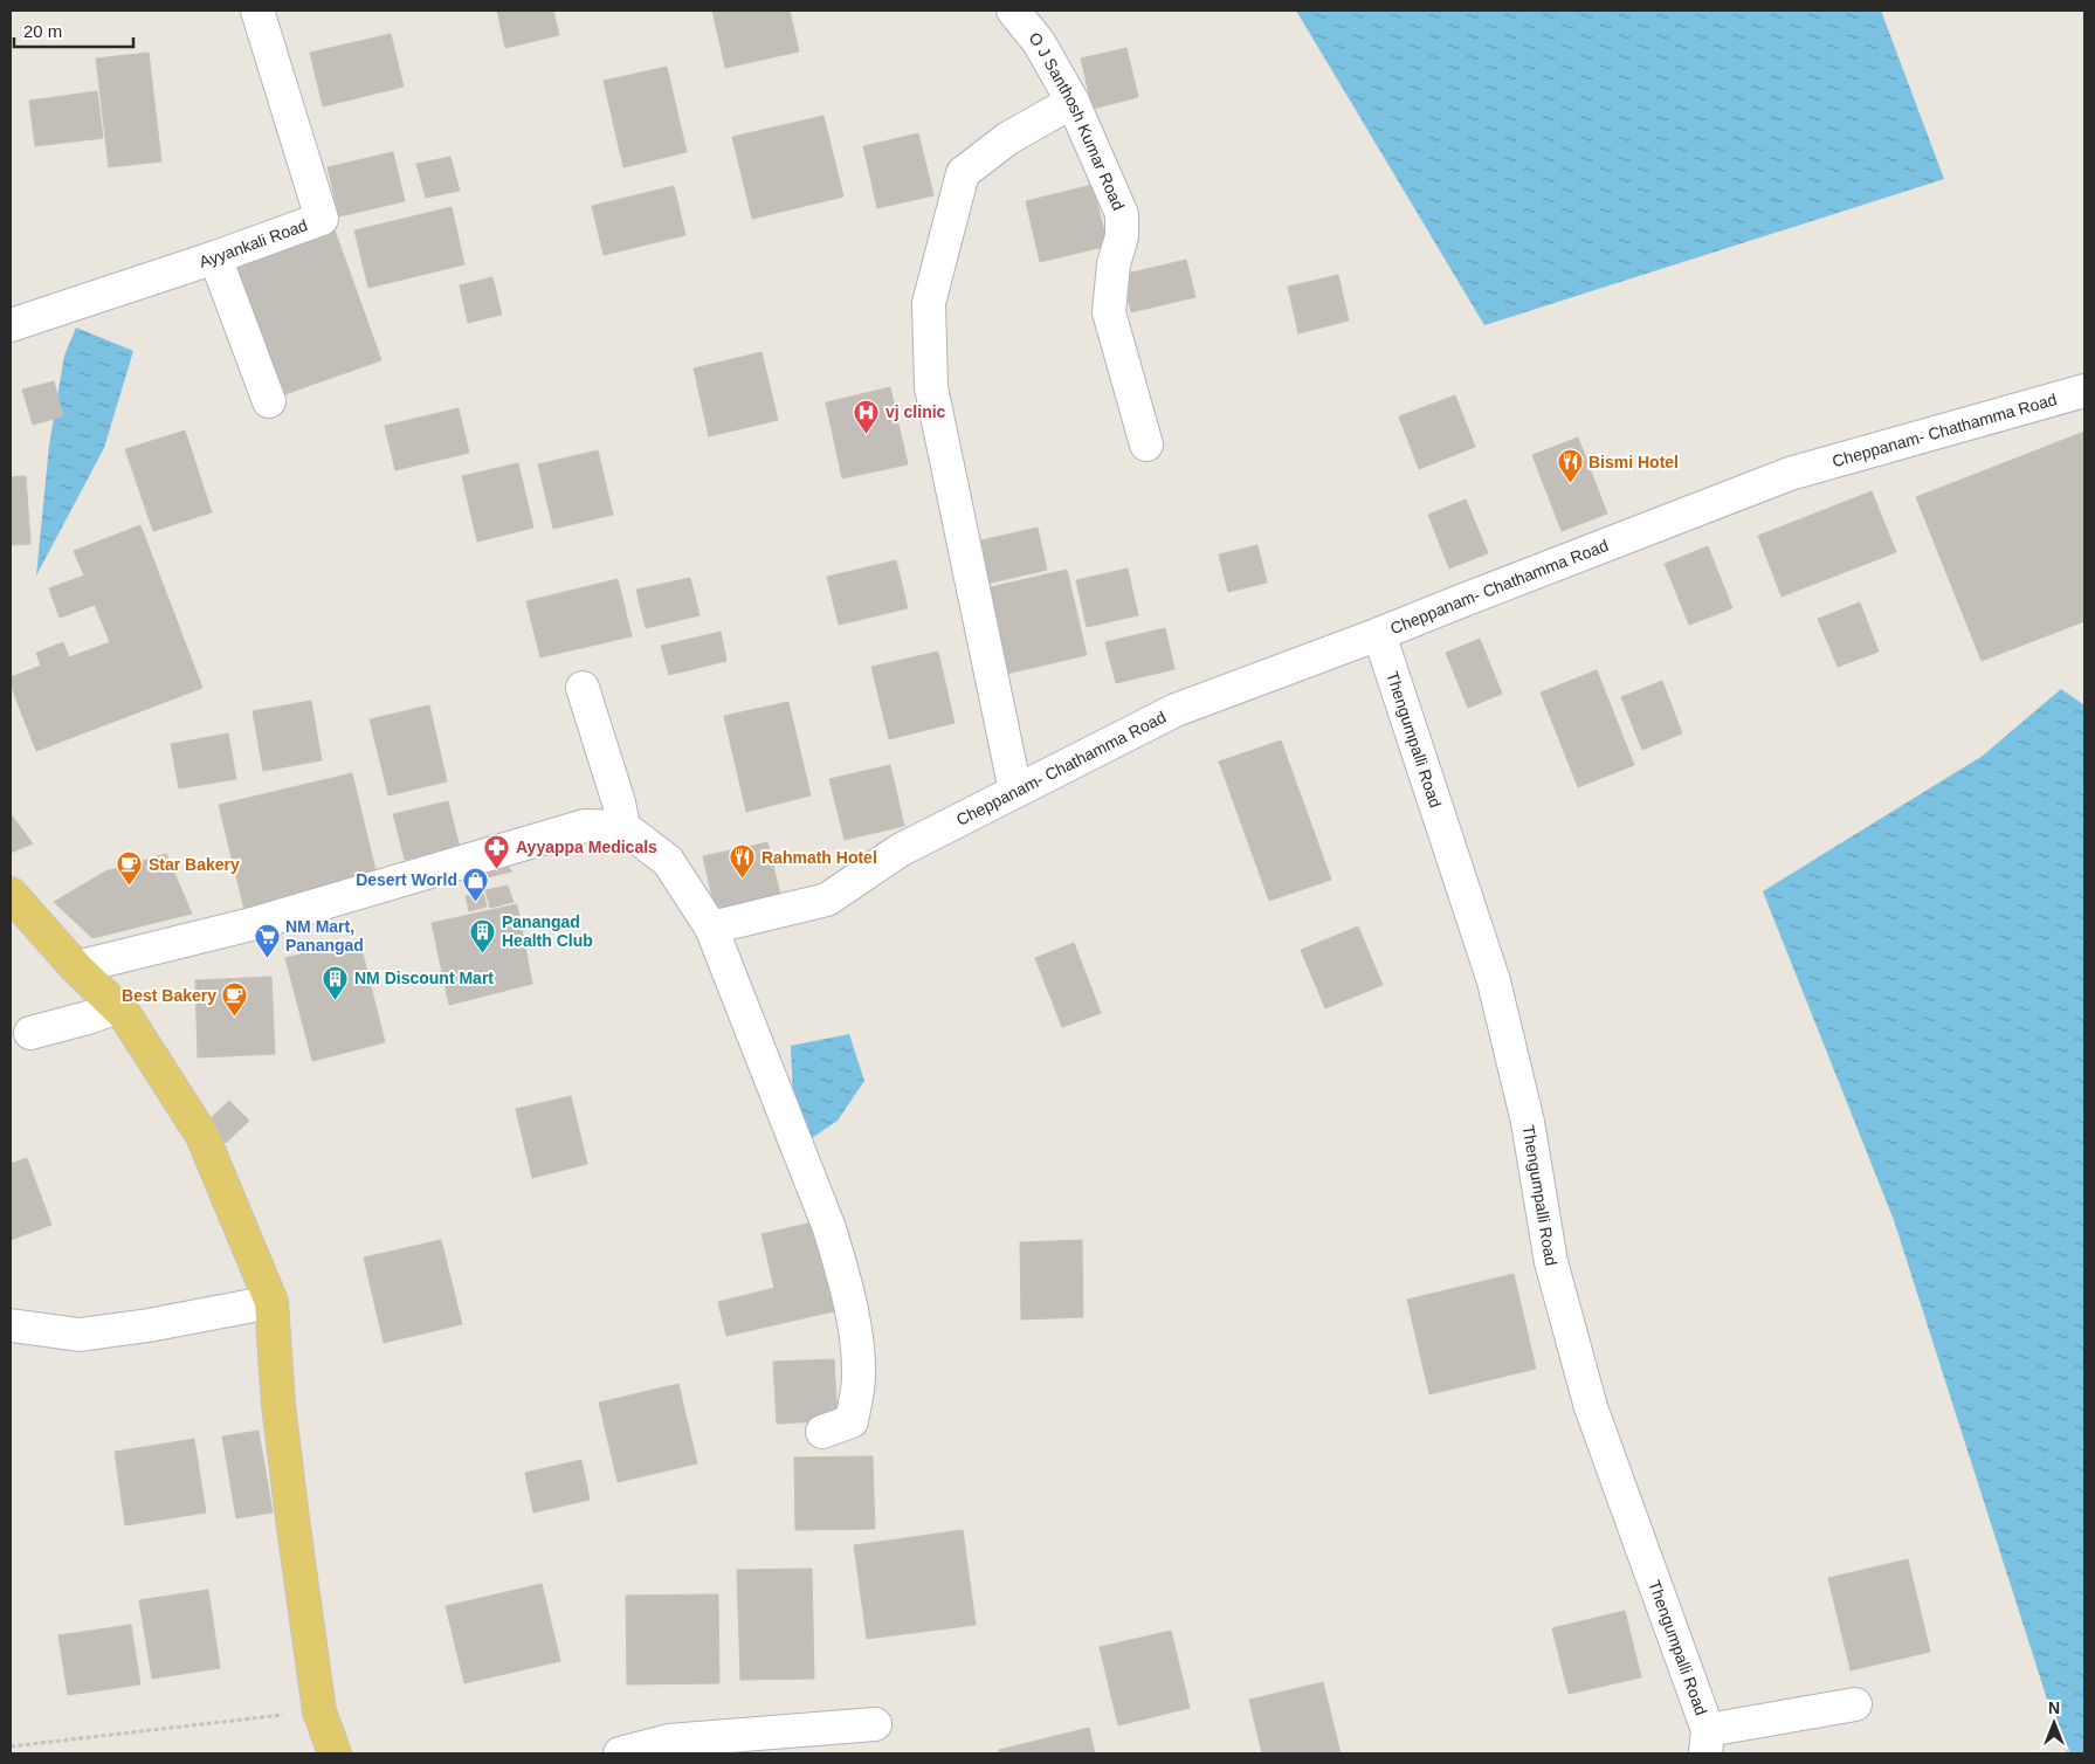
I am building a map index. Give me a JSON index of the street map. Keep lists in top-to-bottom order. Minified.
{"streets":{"street":["O J Santhosh Kumar Road","Ayyankali Road","Cheppanam- Chathamma Road","Thengumpalli Road"]},"crossings":[["Cheppanam- Chathamma Road","Thengumpalli Road"]],"places":{"hospital":["vj clinic"],"restaurant":["Bismi Hotel","Rahmath Hotel"],"pharmacy":["Ayyappa Medicals"],"cafe":["Star Bakery","Best Bakery"],"shop":["Desert World"],"building":["Panangad Health Club","NM Discount Mart"],"supermarket":["NM Mart, Panangad"]},"scale_bar":"20 m","north":"top"}
